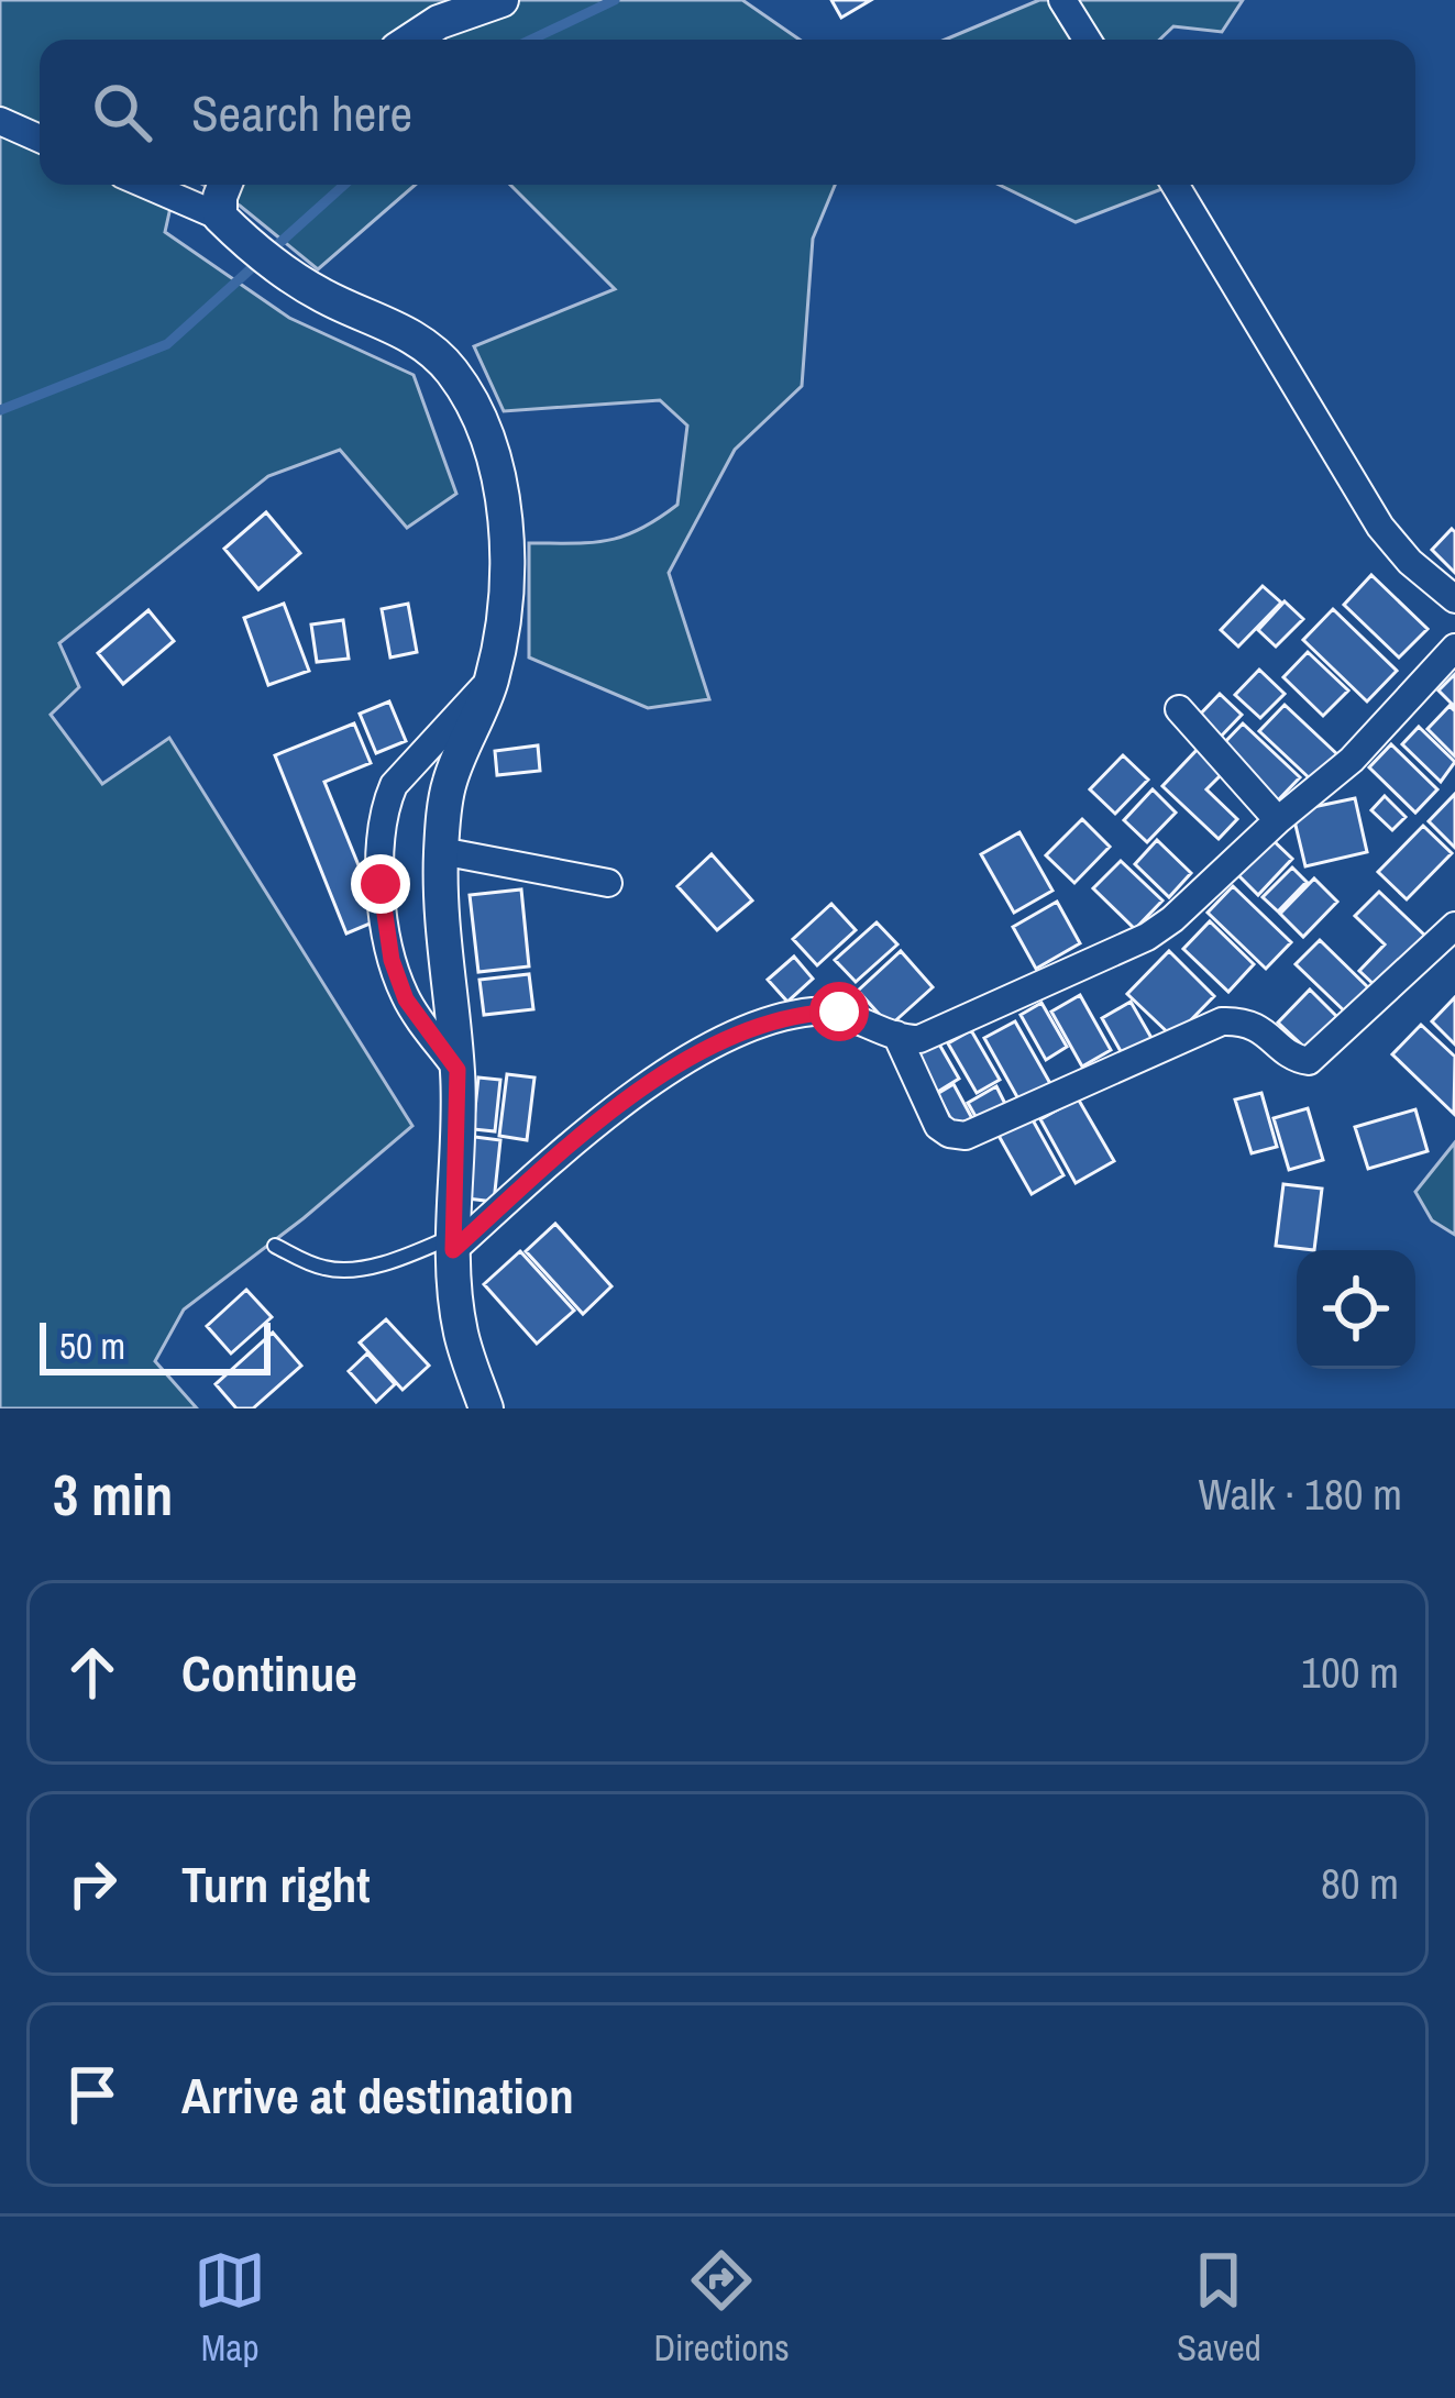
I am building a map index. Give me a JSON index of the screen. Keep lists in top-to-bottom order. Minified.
{"scale_bar":"50 m","page":{"search":"Search here","scale":"50 m","heading":["3 min","Walk · 180 m"],"list":[["Continue","100 m"],["Turn right","80 m"],"Arrive at destination"],"nav":["Map","Directions","Saved"]}}
